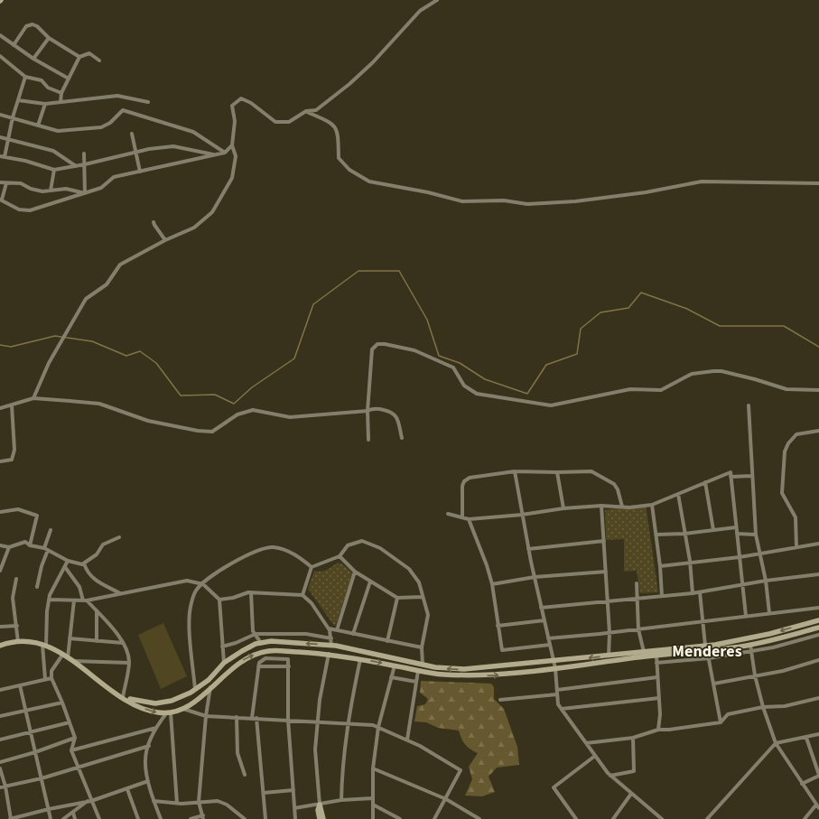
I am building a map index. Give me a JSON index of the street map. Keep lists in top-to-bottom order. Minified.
{"districts":["Menderes"]}
